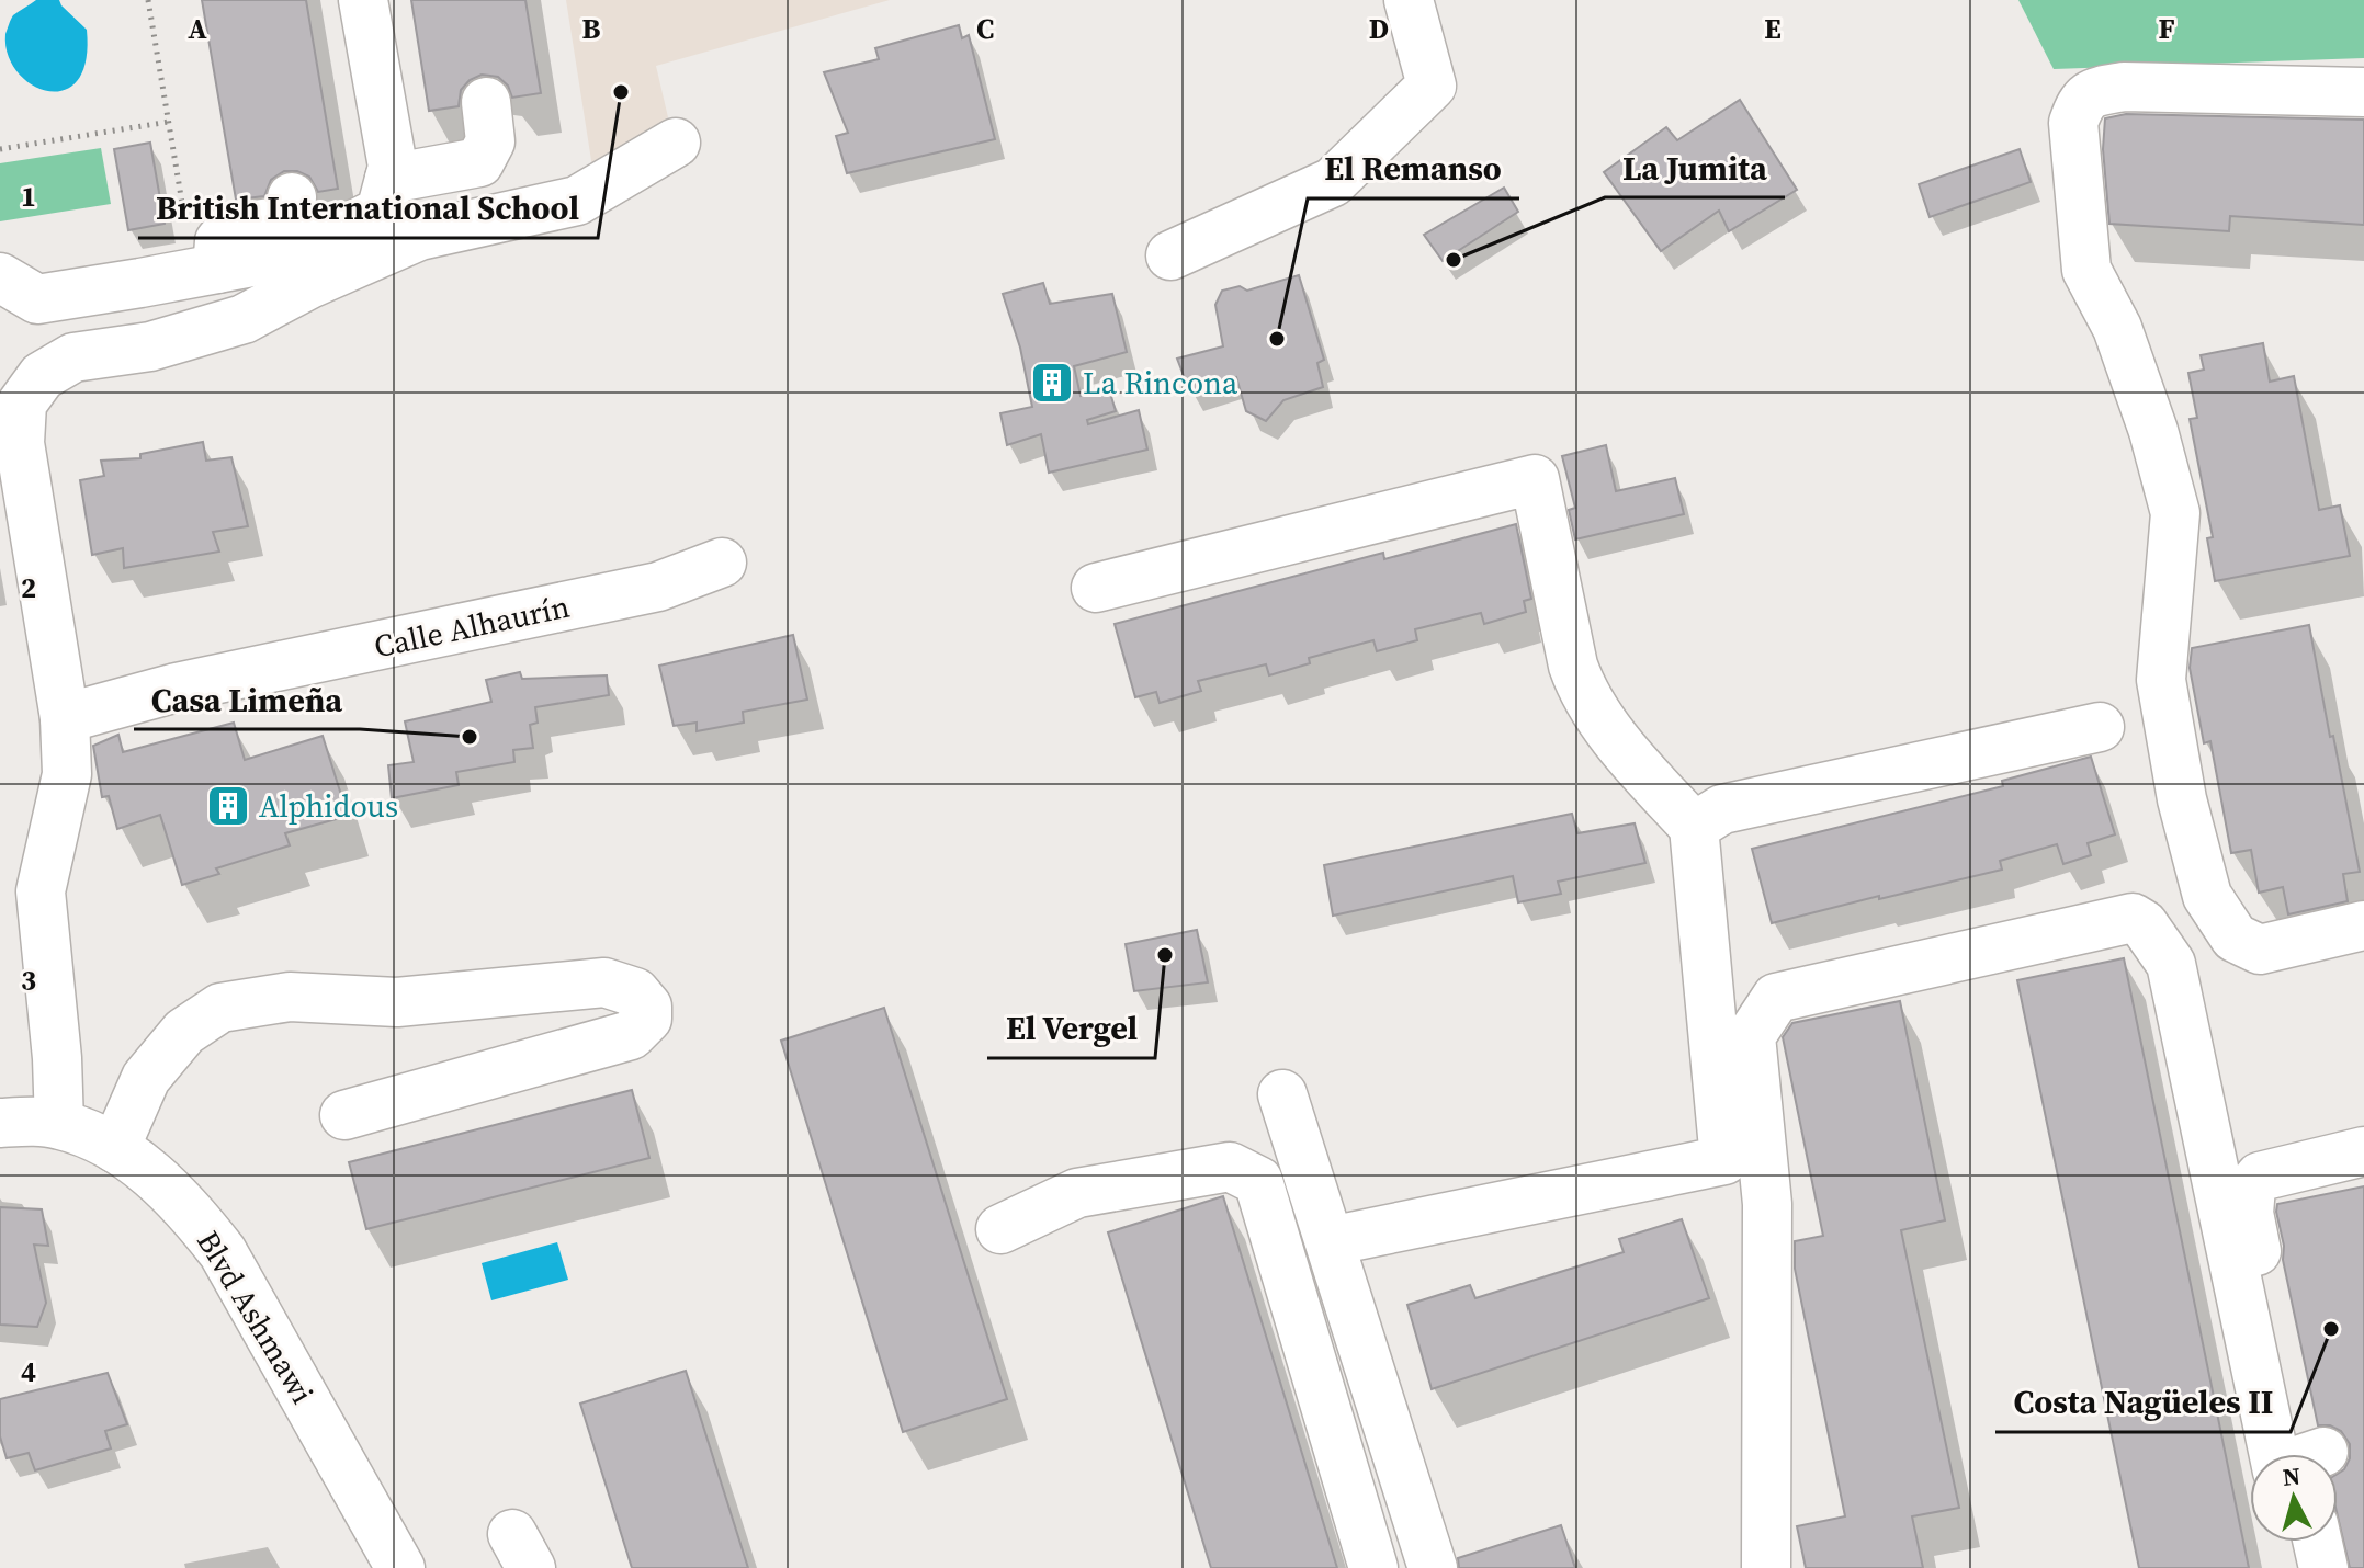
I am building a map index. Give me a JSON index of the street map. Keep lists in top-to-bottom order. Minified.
{"streets":{"street":["Calle Alhaurín","Blvd Ashmawi"]},"places":{"other":["British International School","La Jumita","El Remanso","Casa Limeña","El Vergel","Costa Nagüeles II"],"building":["La Rincona","Alphidous"]},"north":"top","grid":{"columns":["A","B","C","D","E","F"],"rows":["1","2","3","4"]}}
